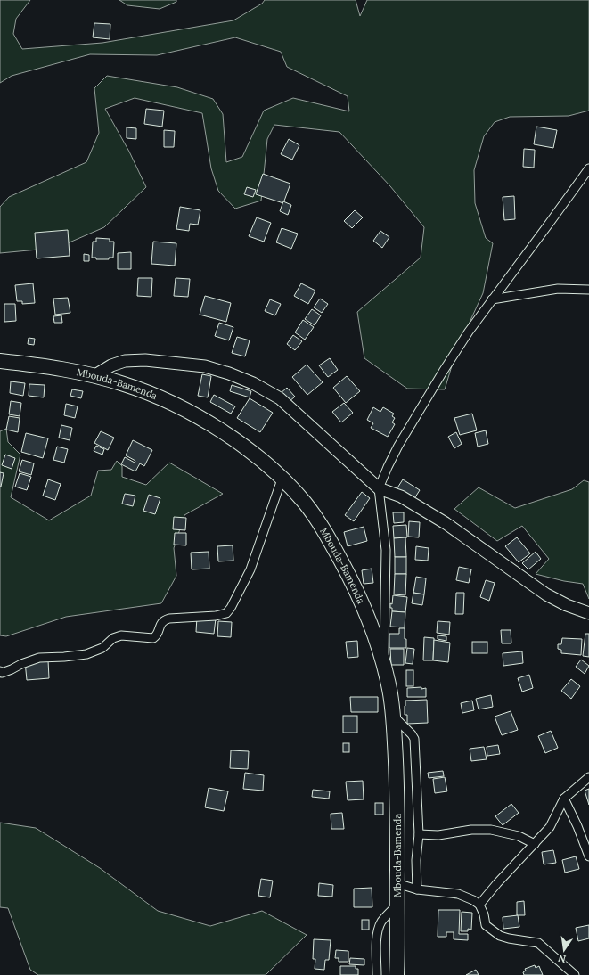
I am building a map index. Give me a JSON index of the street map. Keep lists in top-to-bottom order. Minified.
{"streets":{"highway":["Mbouda-Bamenda"]},"north":"bottom"}
